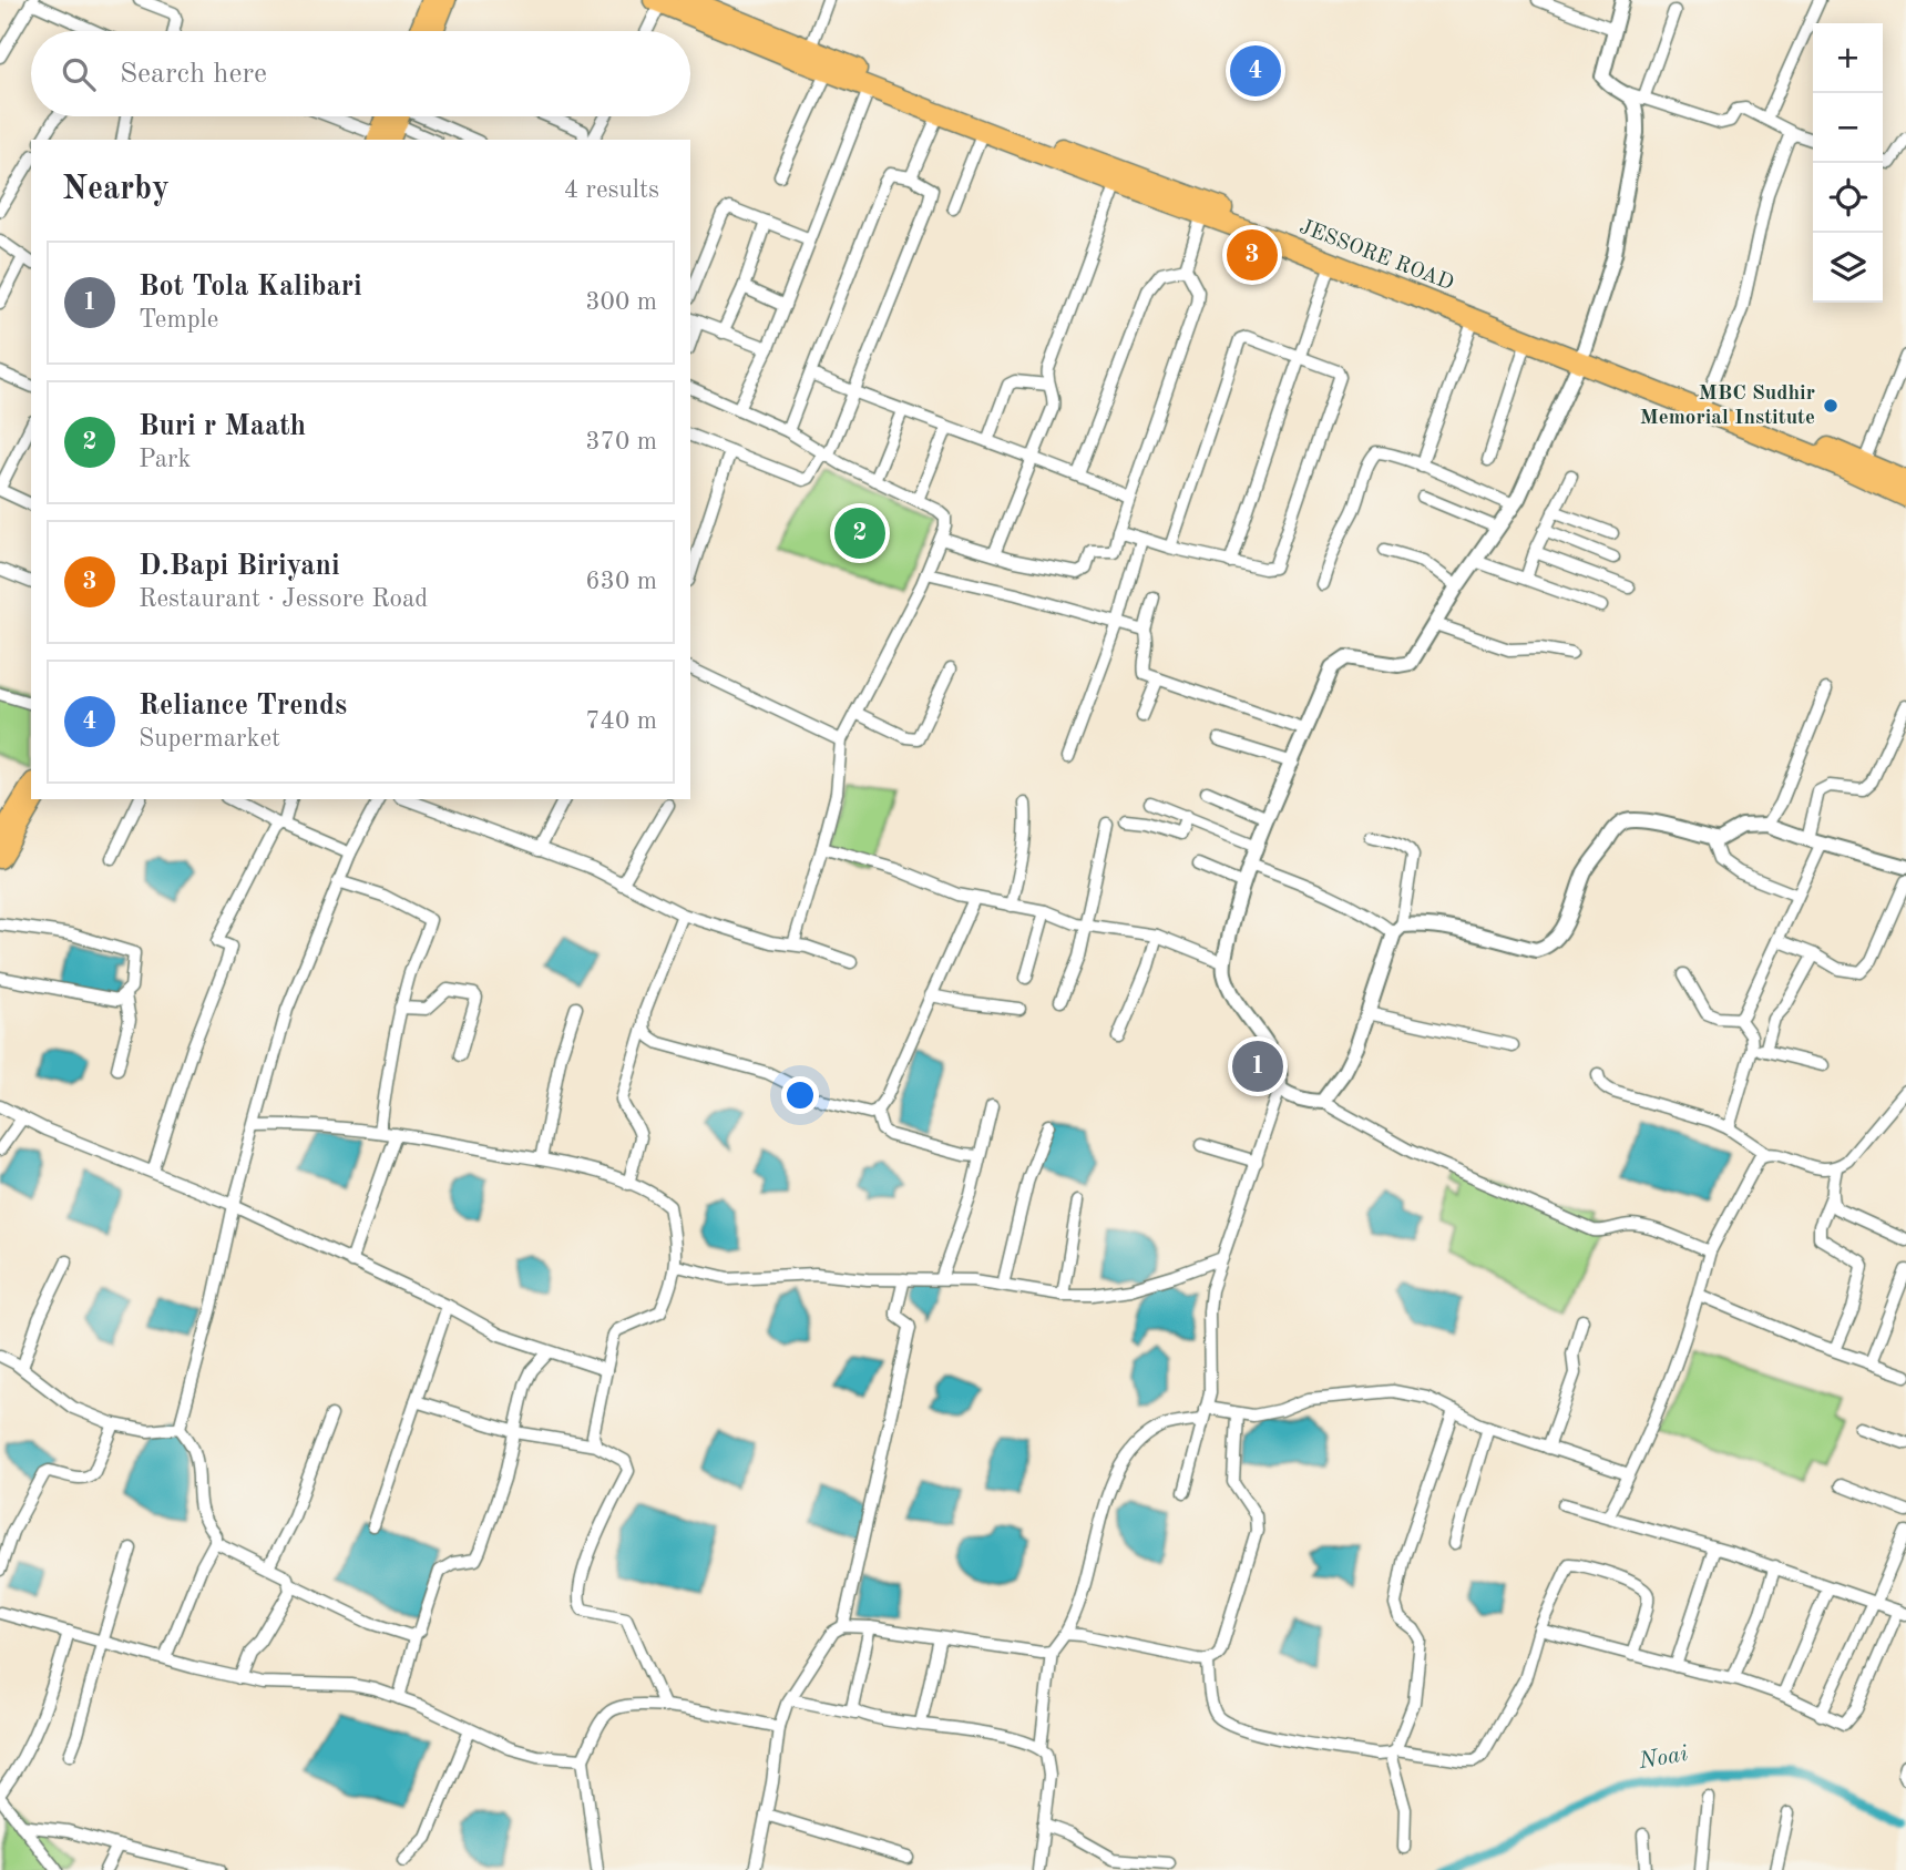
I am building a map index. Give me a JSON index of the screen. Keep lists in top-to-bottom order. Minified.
{"streets":{"highway":["JESSORE ROAD"]},"water":["Noai"],"places":["MBC Sudhir Memorial Institute"],"page":{"map_buttons":["+","−"],"search":"Search here","pins":["4","3","2","1"],"heading":["Nearby","4 results"],"list":[{"mark":"1","name":"Bot Tola Kalibari","note":"Temple","value":"300 m"},{"mark":"2","name":"Buri r Maath","note":"Park","value":"370 m"},{"mark":"3","name":"D.Bapi Biriyani","note":"Restaurant · Jessore Road","value":"630 m"},{"mark":"4","name":"Reliance Trends","note":"Supermarket","value":"740 m"}]}}
